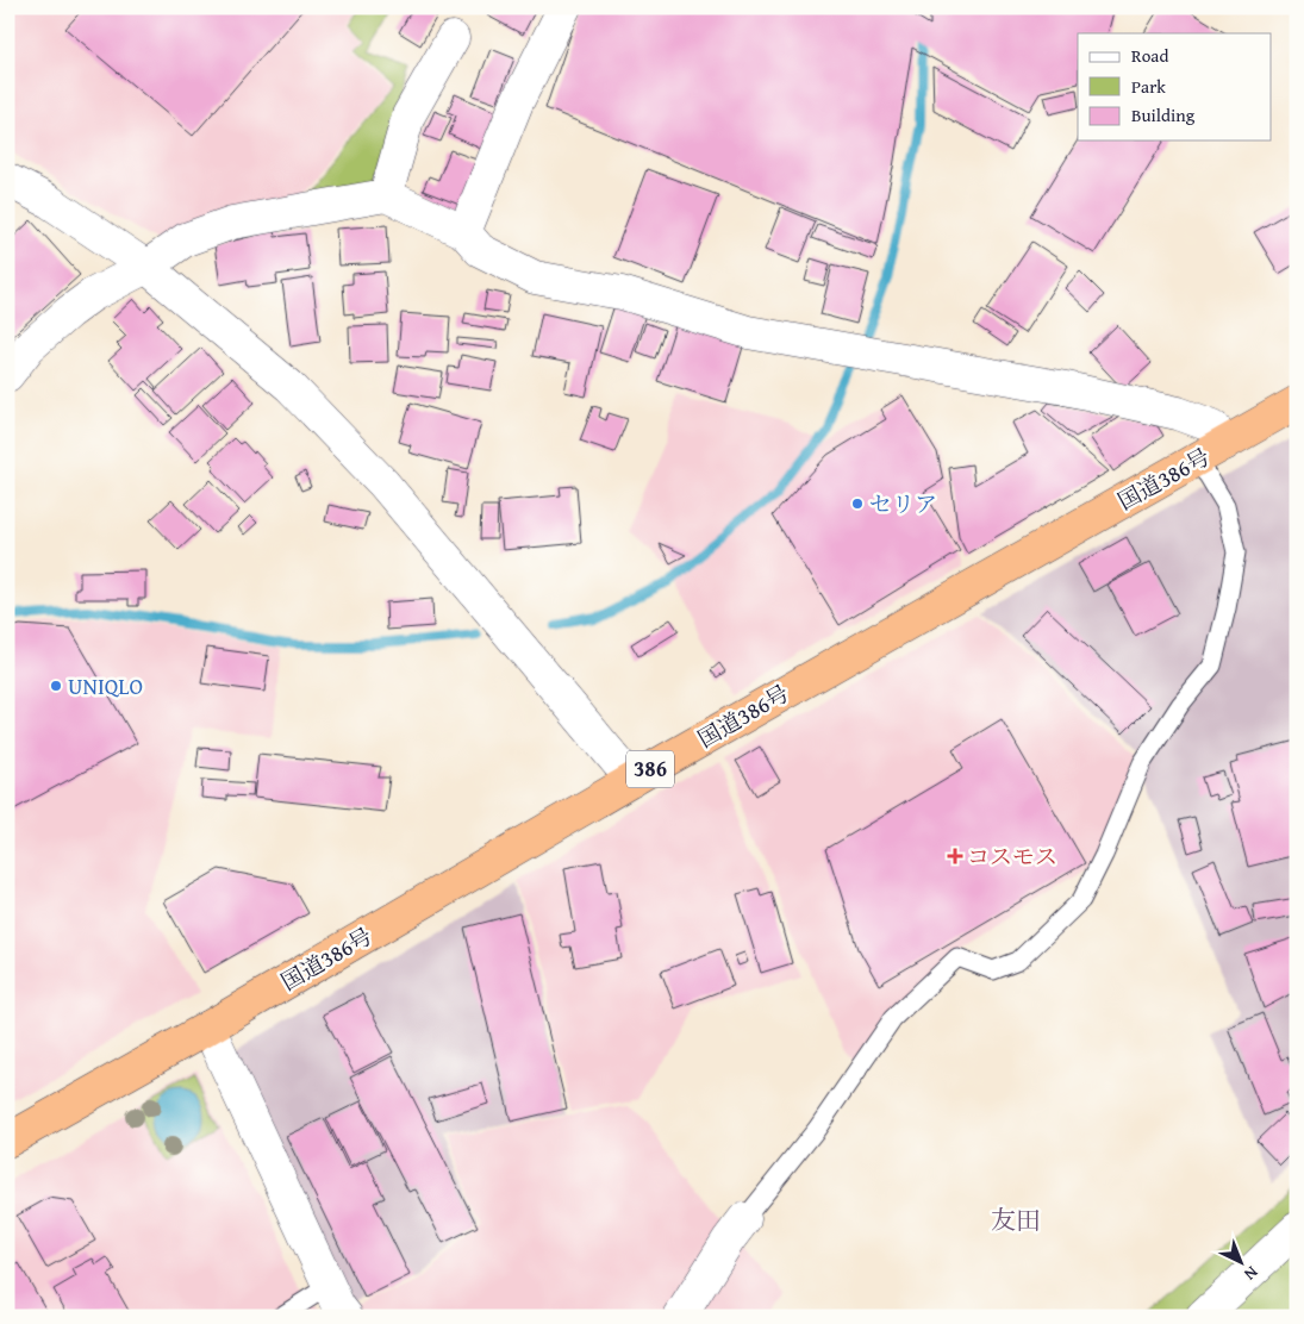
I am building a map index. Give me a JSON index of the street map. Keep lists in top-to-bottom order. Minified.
{"streets":{"highway":["国道386号","386"]},"districts":["友田"],"places":{"other":["セリア","UNIQLO"],"health":["コスモス"]},"legend":["Road","Park","Building"],"north":"bottom right"}
